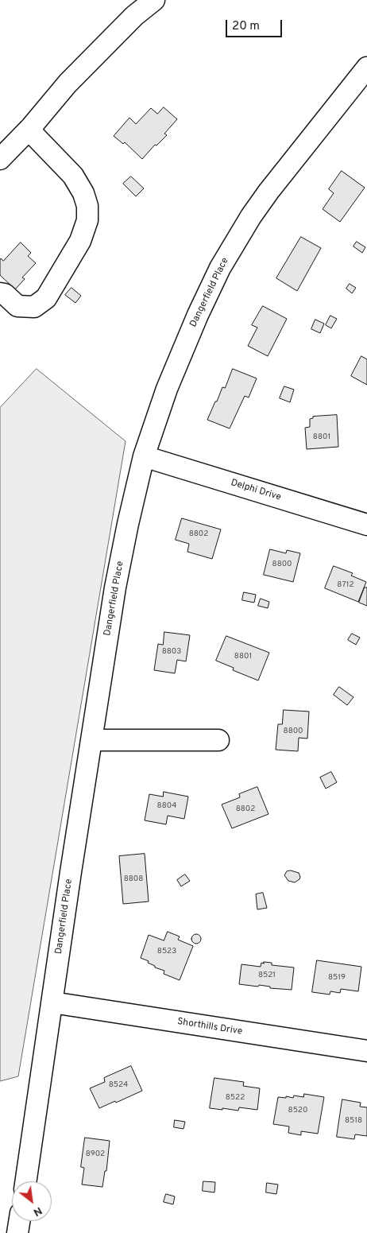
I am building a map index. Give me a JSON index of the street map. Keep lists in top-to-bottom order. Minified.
{"streets":{"street":["Dangerfield Place","Delphi Drive","Shorthills Drive"]},"crossings":[["Dangerfield Place","Delphi Drive"],["Dangerfield Place","Shorthills Drive"]],"house_numbers":["8801","8802","8800","8712","8803","8801","8800","8804","8802","8808","8523","8521","8519","8524","8522","8520","8518","8902"],"scale_bar":"20 m","north":"bottom right"}
